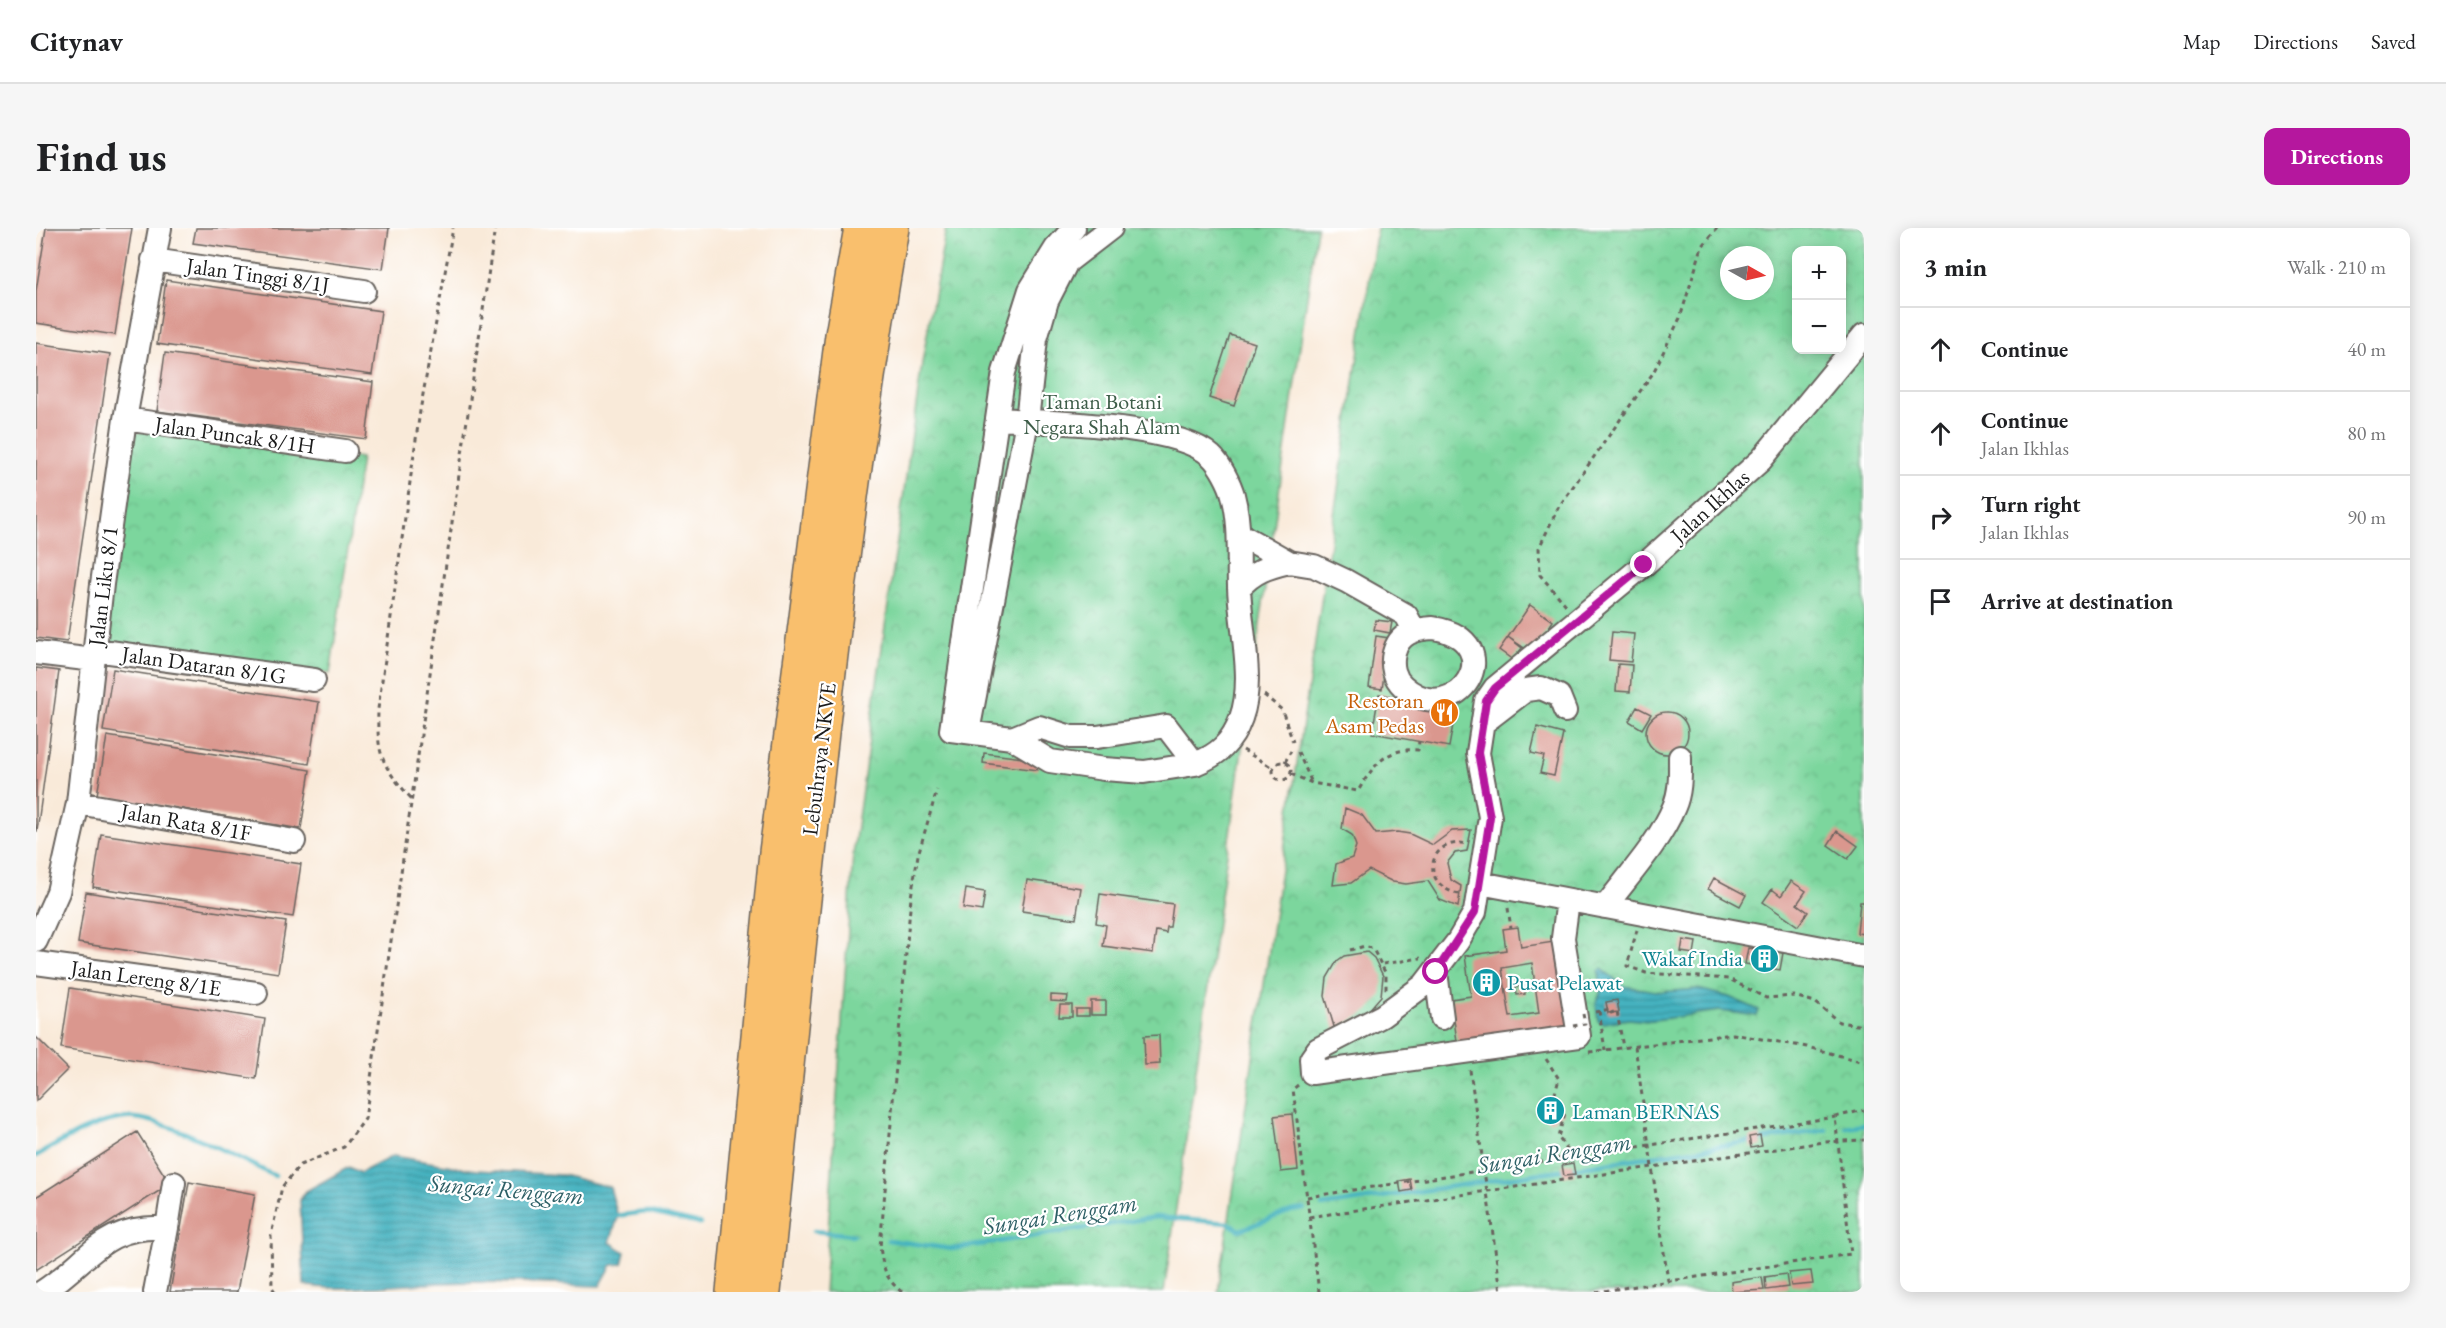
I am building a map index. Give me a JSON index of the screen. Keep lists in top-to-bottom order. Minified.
{"streets":{"highway":["Lebuhraya NKVE"],"street":["Jalan Tinggi 8/1J","Jalan Puncak 8/1H","Jalan Ikhlas","Jalan Liku 8/1","Jalan Dataran 8/1G","Jalan Rata 8/1F","Jalan Lereng 8/1E"]},"crossings":[["Jalan Tinggi 8/1J","Jalan Liku 8/1"],["Jalan Puncak 8/1H","Jalan Liku 8/1"],["Jalan Liku 8/1","Jalan Dataran 8/1G"],["Jalan Liku 8/1","Jalan Rata 8/1F"]],"water":["Sungai Renggam"],"parks":["Taman Botani Negara Shah Alam"],"places":{"restaurant":["Restoran Asam Pedas"],"building":["Wakaf India","Pusat Pelawat","Laman BERNAS"]},"north":"right","page":{"header":"Citynav","nav":["Map","Directions","Saved"],"buttons":"Directions","title":"Find us","heading":["3 min","Walk · 210 m"],"map_buttons":["+","−"],"list":[["Continue","40 m"],["Continue","Jalan Ikhlas","80 m"],["Turn right","Jalan Ikhlas","90 m"],"Arrive at destination"]}}
